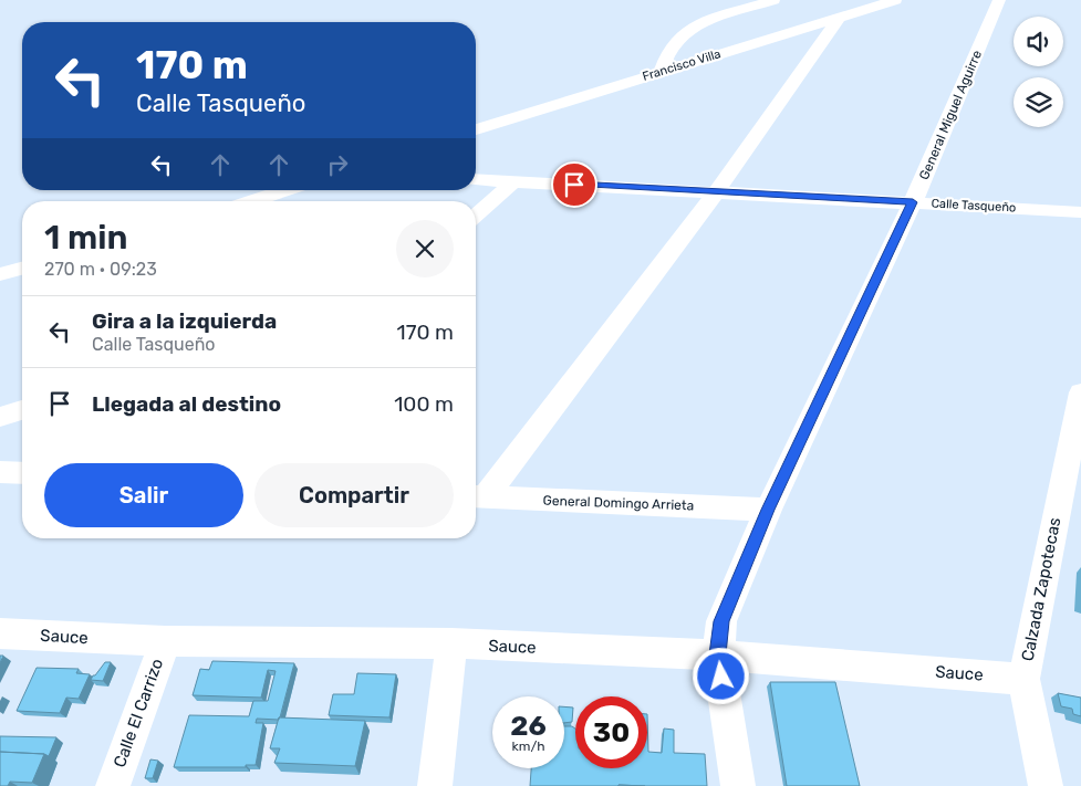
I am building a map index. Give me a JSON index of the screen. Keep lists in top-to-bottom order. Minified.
{"streets":{"street":["Francisco Villa","General Miguel Aguirre","Calle Tasqueño","General Domingo Arrieta","Calzada Zapotecas","Sauce","Calle El Carrizo"]},"crossings":[["General Miguel Aguirre","Calle Tasqueño"],["General Miguel Aguirre","General Domingo Arrieta"],["General Miguel Aguirre","Sauce"],["Calzada Zapotecas","Sauce"],["Sauce","Calle El Carrizo"]],"page":{"turn":["170 m","Calle Tasqueño"],"heading":["1 min","270 m · 09:23"],"list":[{"name":"Gira a la izquierda","note":"Calle Tasqueño","value":"170 m"},{"name":"Llegada al destino","value":"100 m"}],"buttons":["Salir","Compartir"],"speed":"26 km/h","limit":"30"}}
